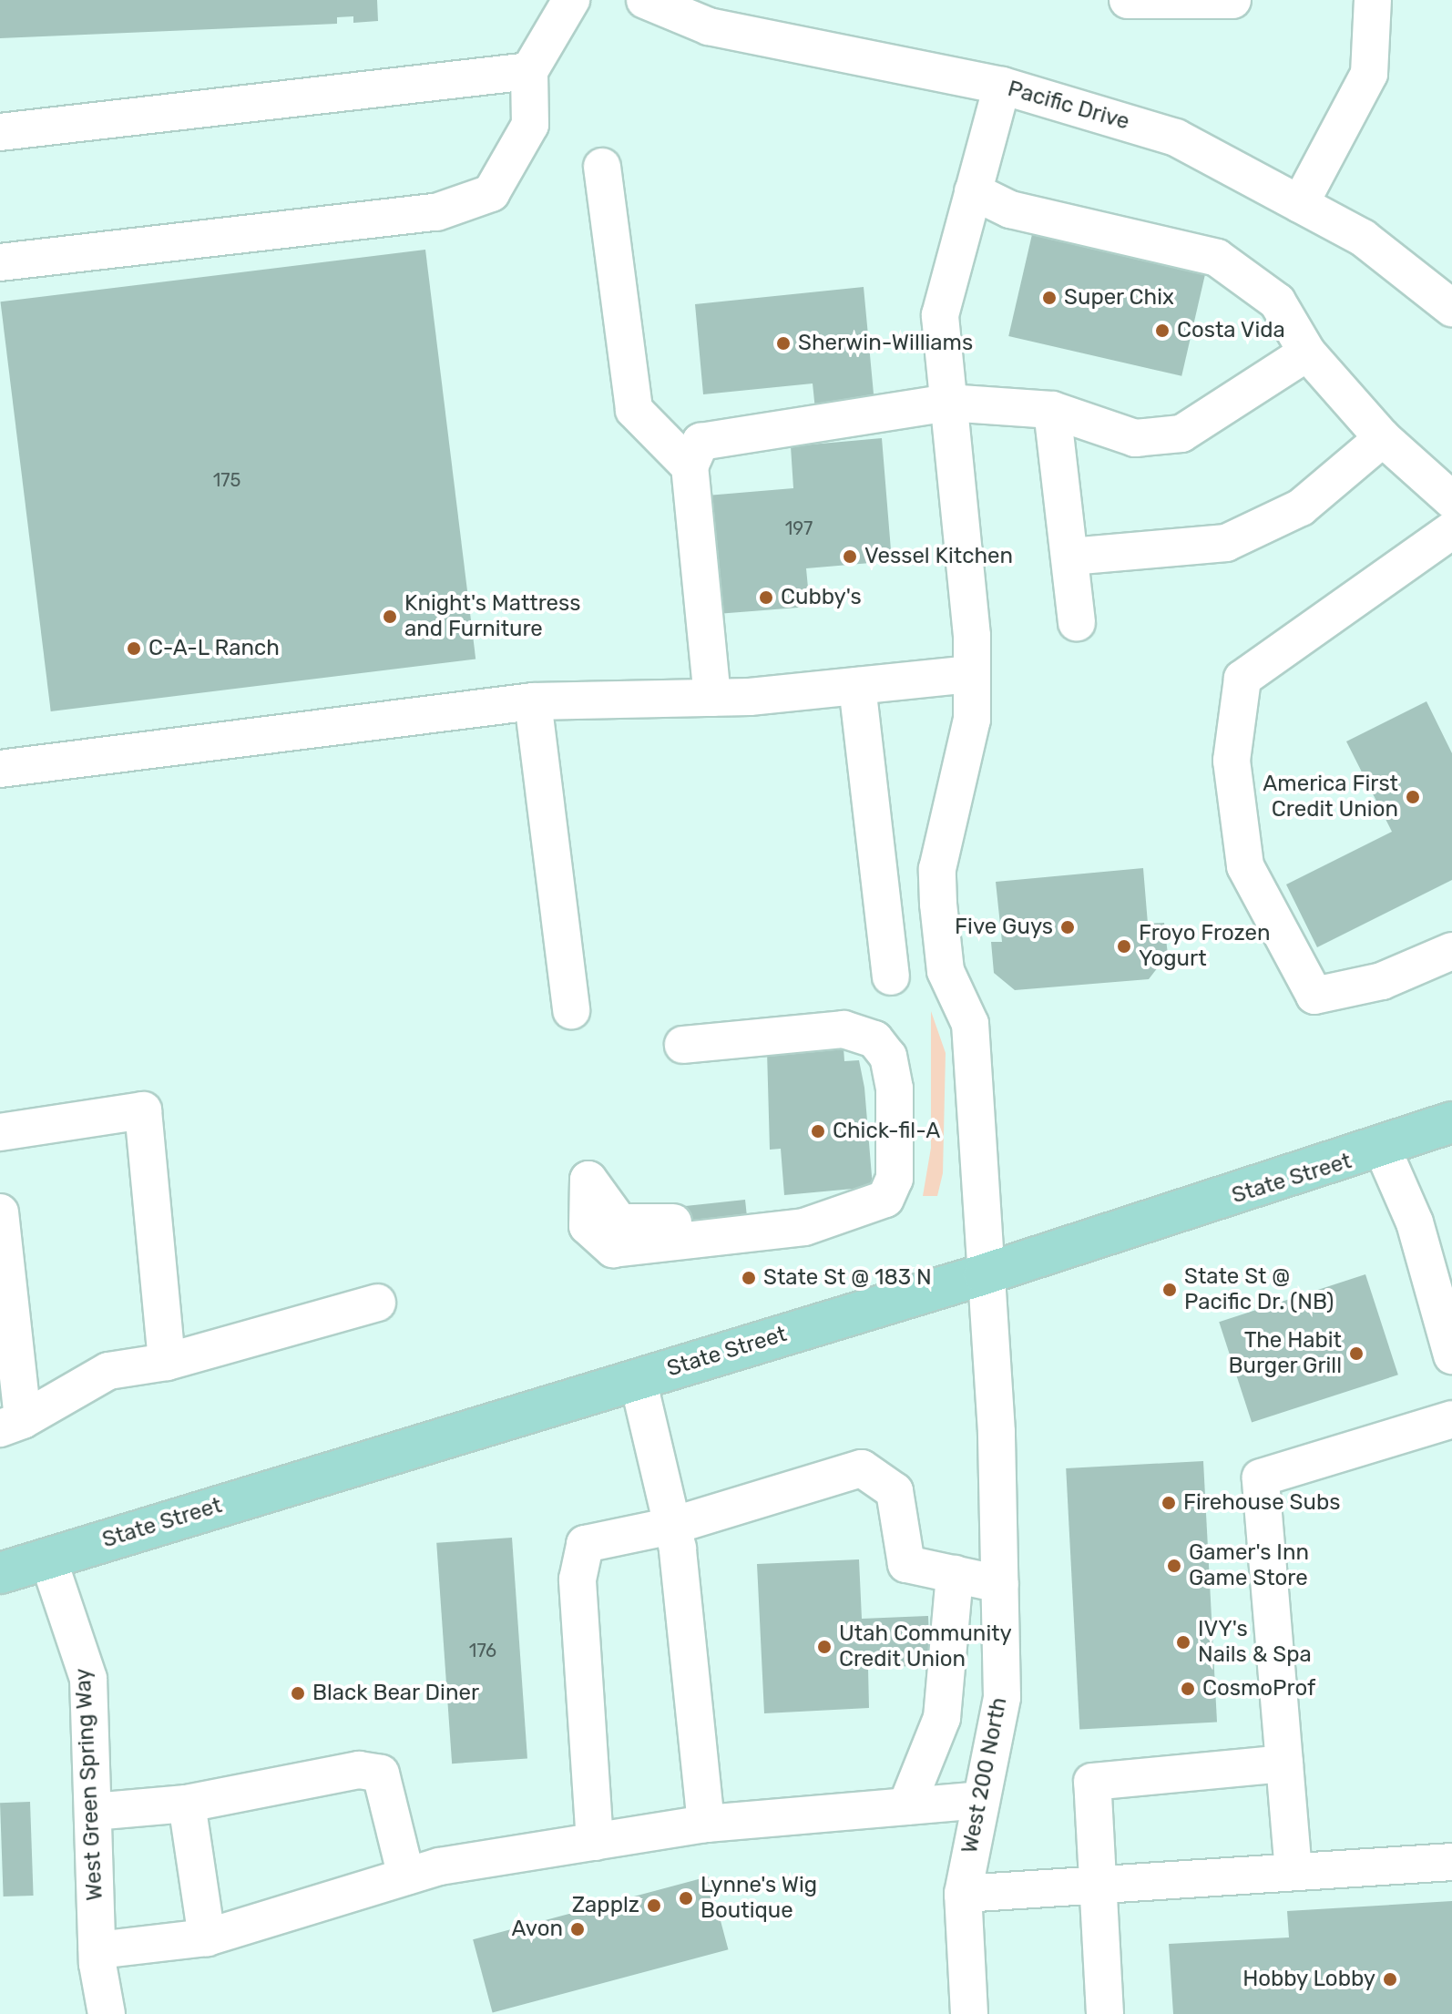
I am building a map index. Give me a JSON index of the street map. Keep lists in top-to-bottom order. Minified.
{"streets":{"main road":["State Street"],"street":["Pacific Drive","West 200 North","West Green Spring Way"]},"crossings":[["Pacific Drive","West 200 North"],["State Street","West 200 North"],["State Street","West Green Spring Way"]],"places":["Super Chix","Costa Vida","Sherwin-Williams","Vessel Kitchen","Cubby's","Knight's Mattress and Furniture","C-A-L Ranch","America First Credit Union","Five Guys","Froyo Frozen Yogurt","Chick-fil-A","State St @ 183 N","State St @ Pacific Dr. (NB)","The Habit Burger Grill","Firehouse Subs","Gamer's Inn Game Store","IVY's Nails & Spa","Utah Community Credit Union","CosmoProf","Black Bear Diner","Lynne's Wig Boutique","Zapplz","Avon","Hobby Lobby"],"house_numbers":["175","197","176"]}
